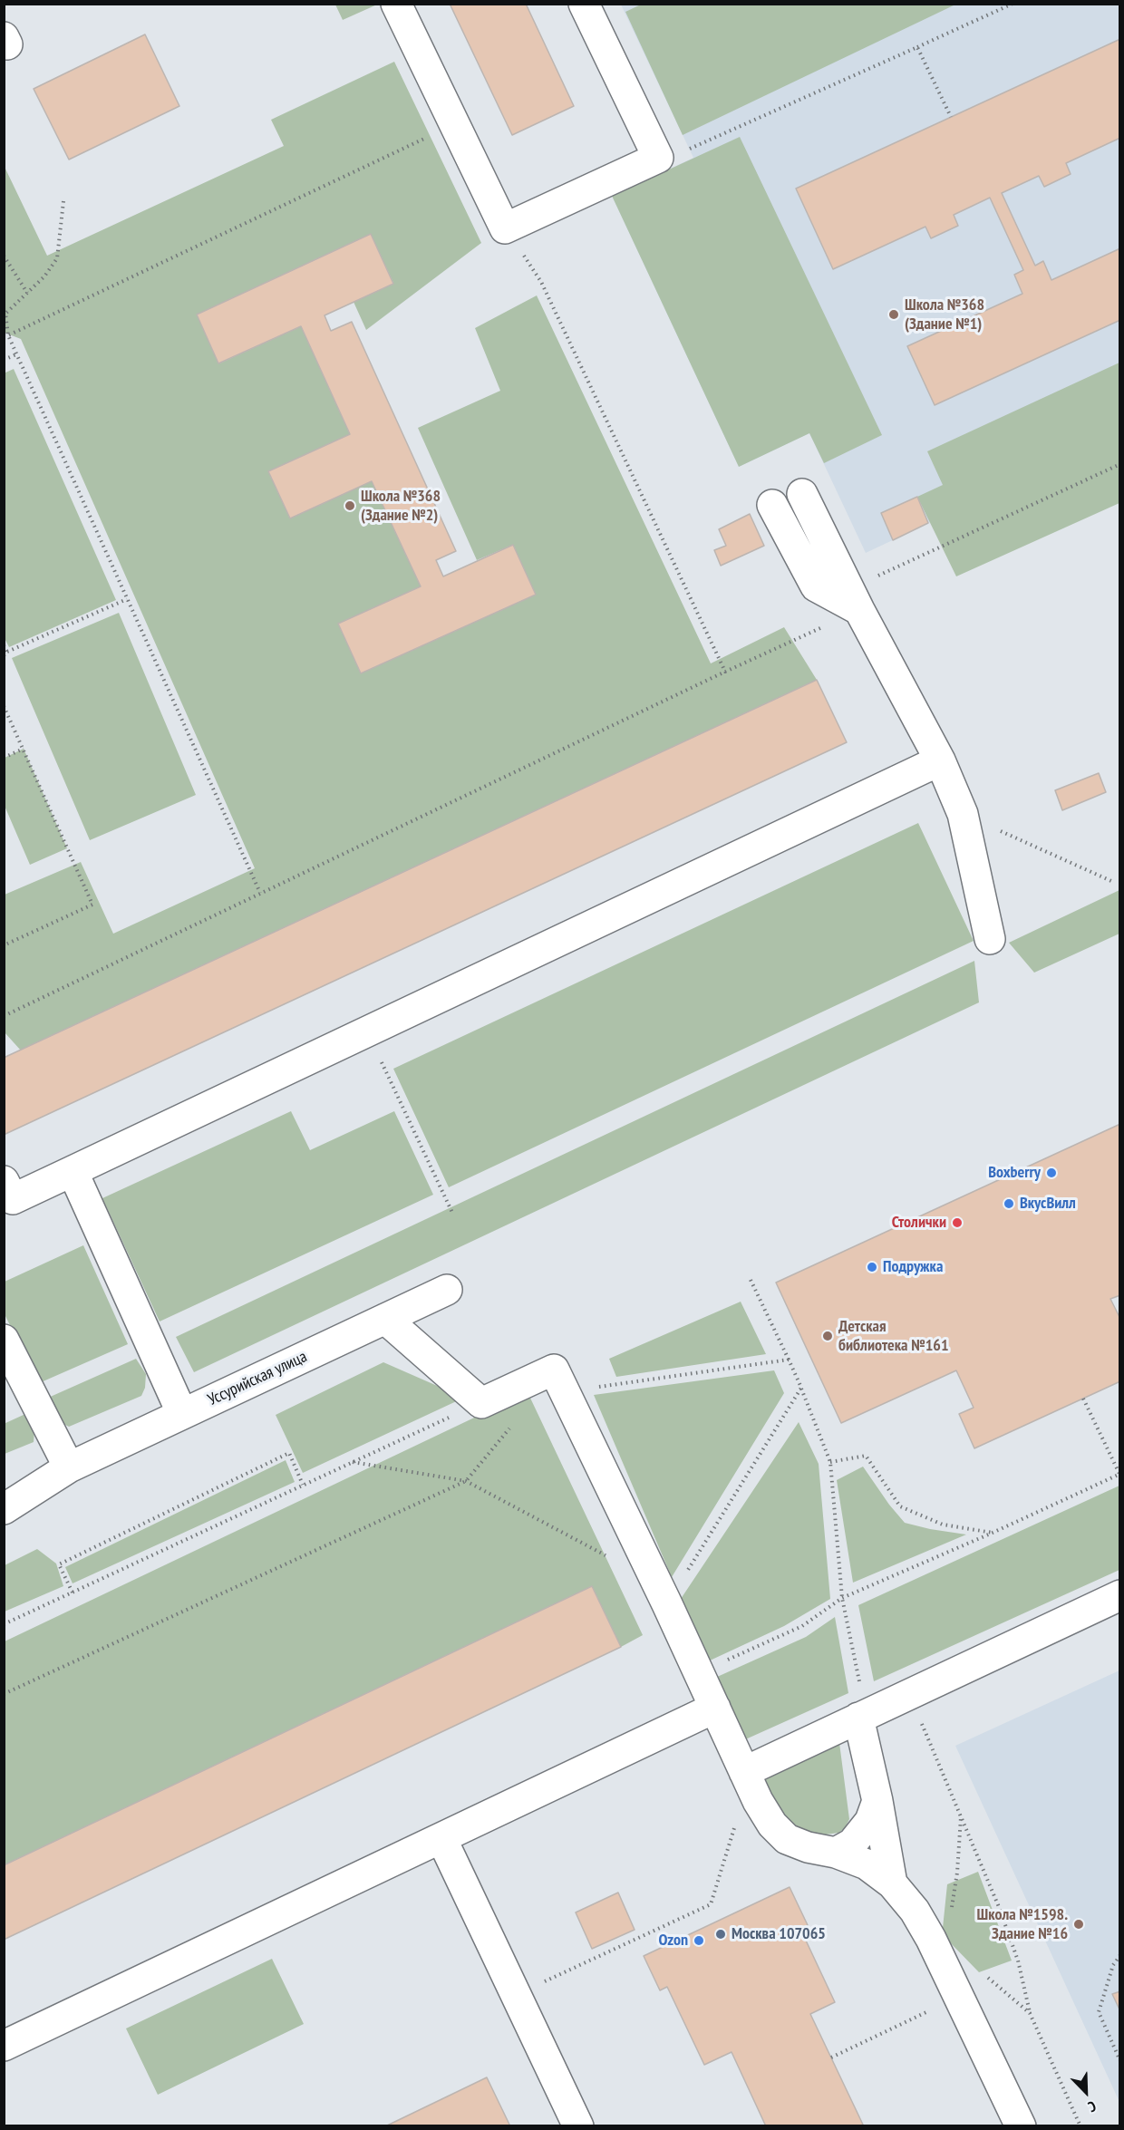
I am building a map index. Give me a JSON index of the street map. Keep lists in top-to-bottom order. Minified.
{"streets":{"lane":["Уссурийская улица"]},"places":["Школа №368 (Здание №1)","Школа №368 (Здание №2)","Boxberry","ВкусВилл","Столички","Подружка","Детская библиотека №161","Школа №1598. Здание №16","Москва 107065","Ozon"],"north":"bottom right"}
